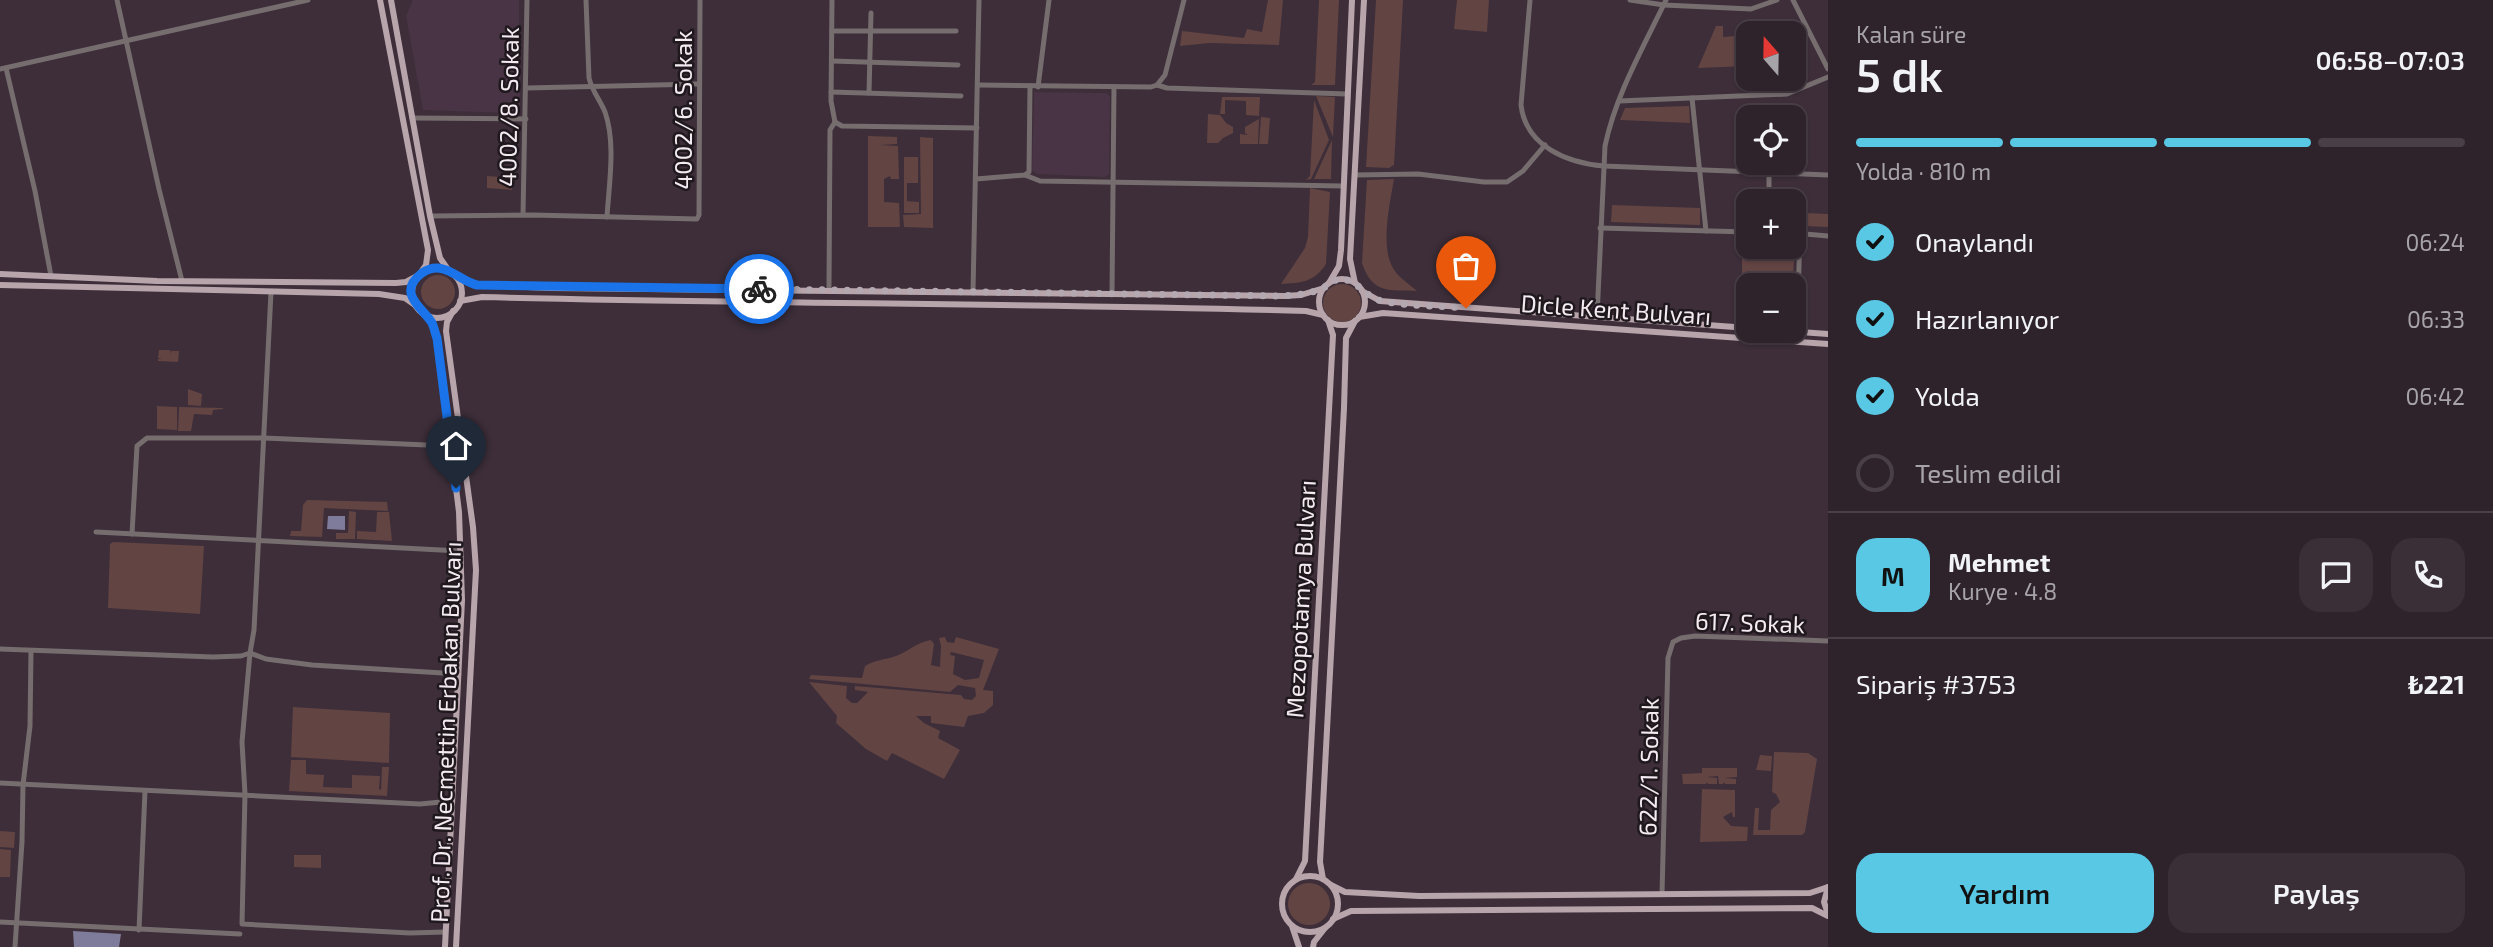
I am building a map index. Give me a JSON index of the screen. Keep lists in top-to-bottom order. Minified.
{"streets":{"main road":["Dicle Kent Bulvarı","Mezopotamya Bulvarı","Prof. Dr. Necmettin Erbakan Bulvarı"],"street":["4002/8. Sokak","4002/6. Sokak","617. Sokak","622/1. Sokak"]},"crossings":[["Dicle Kent Bulvarı","Mezopotamya Bulvarı"],["617. Sokak","622/1. Sokak"]],"north":"top","page":{"heading":["5 dk","Kalan süre","06:58–07:03"],"panel":["Mehmet","Kurye · 4.8","Sipariş #3753","₺221"],"map_buttons":["+","−"],"bar":"Yolda · 810 m","list":[["Onaylandı","06:24"],["Hazırlanıyor","06:33"],["Yolda","06:42"],"Teslim edildi"],"round":"M","buttons":["Yardım","Paylaş"]}}
